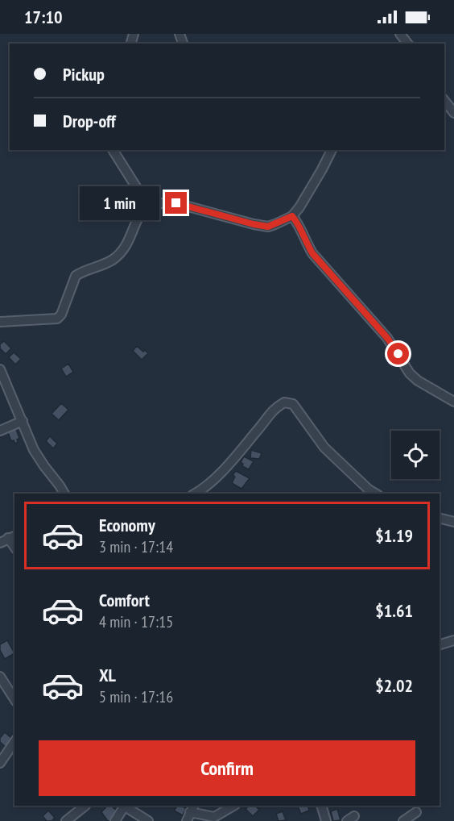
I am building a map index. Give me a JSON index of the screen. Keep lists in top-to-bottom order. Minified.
{"page":{"status":"17:10","banner":["Pickup","Drop-off"],"bubble":"1 min","list":[{"name":"Economy","note":"3 min · 17:14","value":"$1.19"},{"name":"Comfort","note":"4 min · 17:15","value":"$1.61"},{"name":"XL","note":"5 min · 17:16","value":"$2.02"}],"buttons":"Confirm"}}
